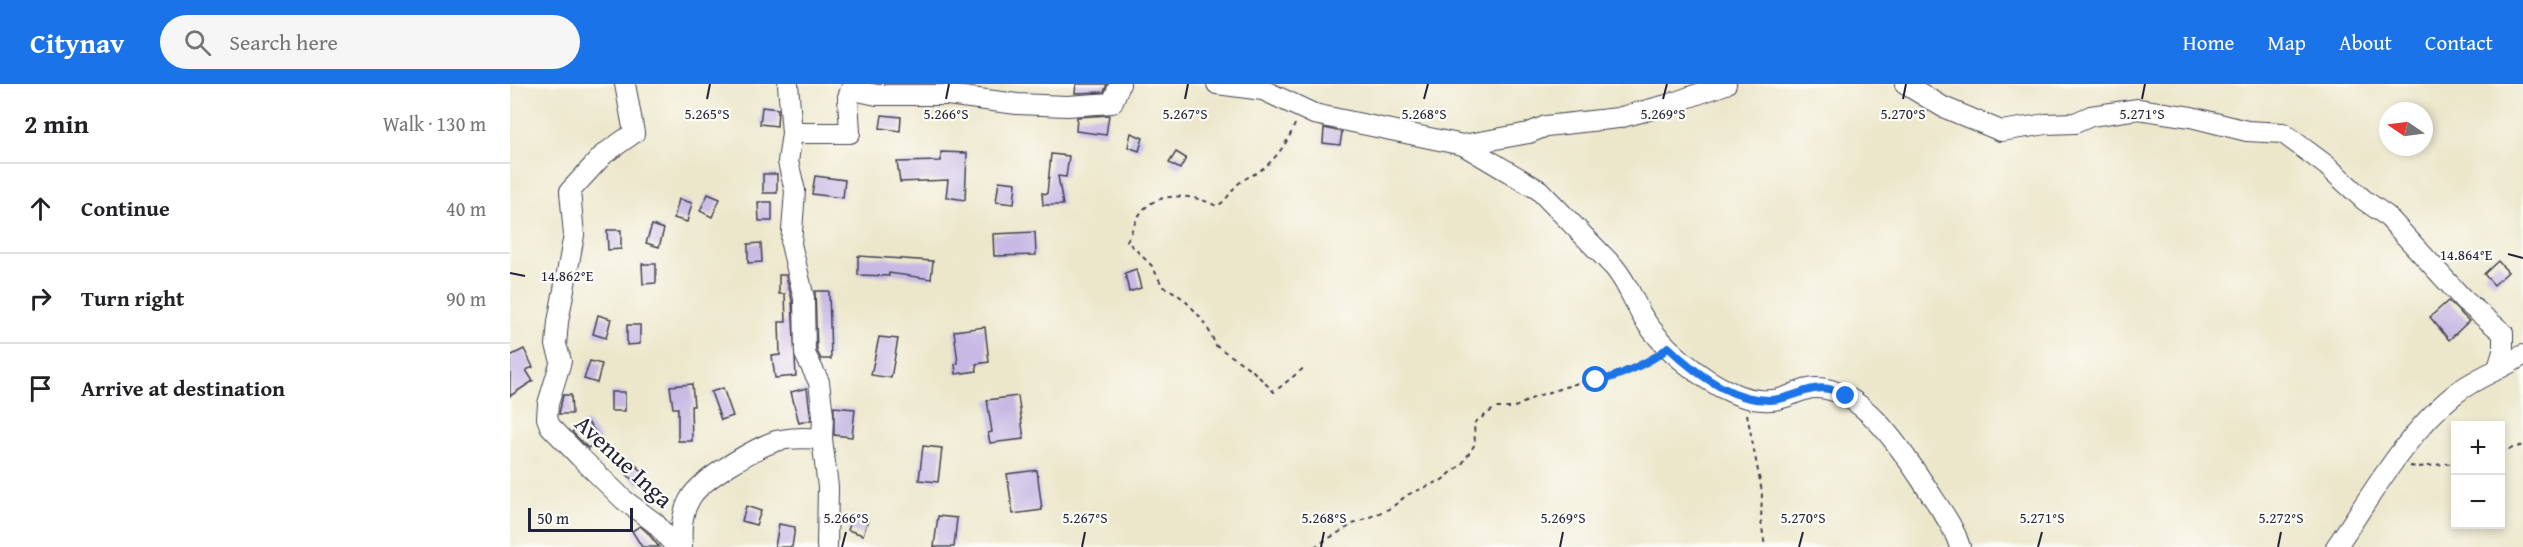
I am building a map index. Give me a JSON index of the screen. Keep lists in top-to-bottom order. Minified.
{"streets":{"street":["Avenue Inga"]},"scale_bar":"50 m","north":"left","page":{"header":"Citynav","search":"Search here","nav":["Home","Map","About","Contact"],"heading":["2 min","Walk · 130 m"],"list":[["Continue","40 m"],["Turn right","90 m"],"Arrive at destination"],"map_buttons":["+","−"],"scale":"50 m"},"coordinates":["5.265°S","5.266°S","5.267°S","5.268°S","5.269°S","5.270°S","5.271°S","14.864°E","14.862°E","5.272°S"]}
